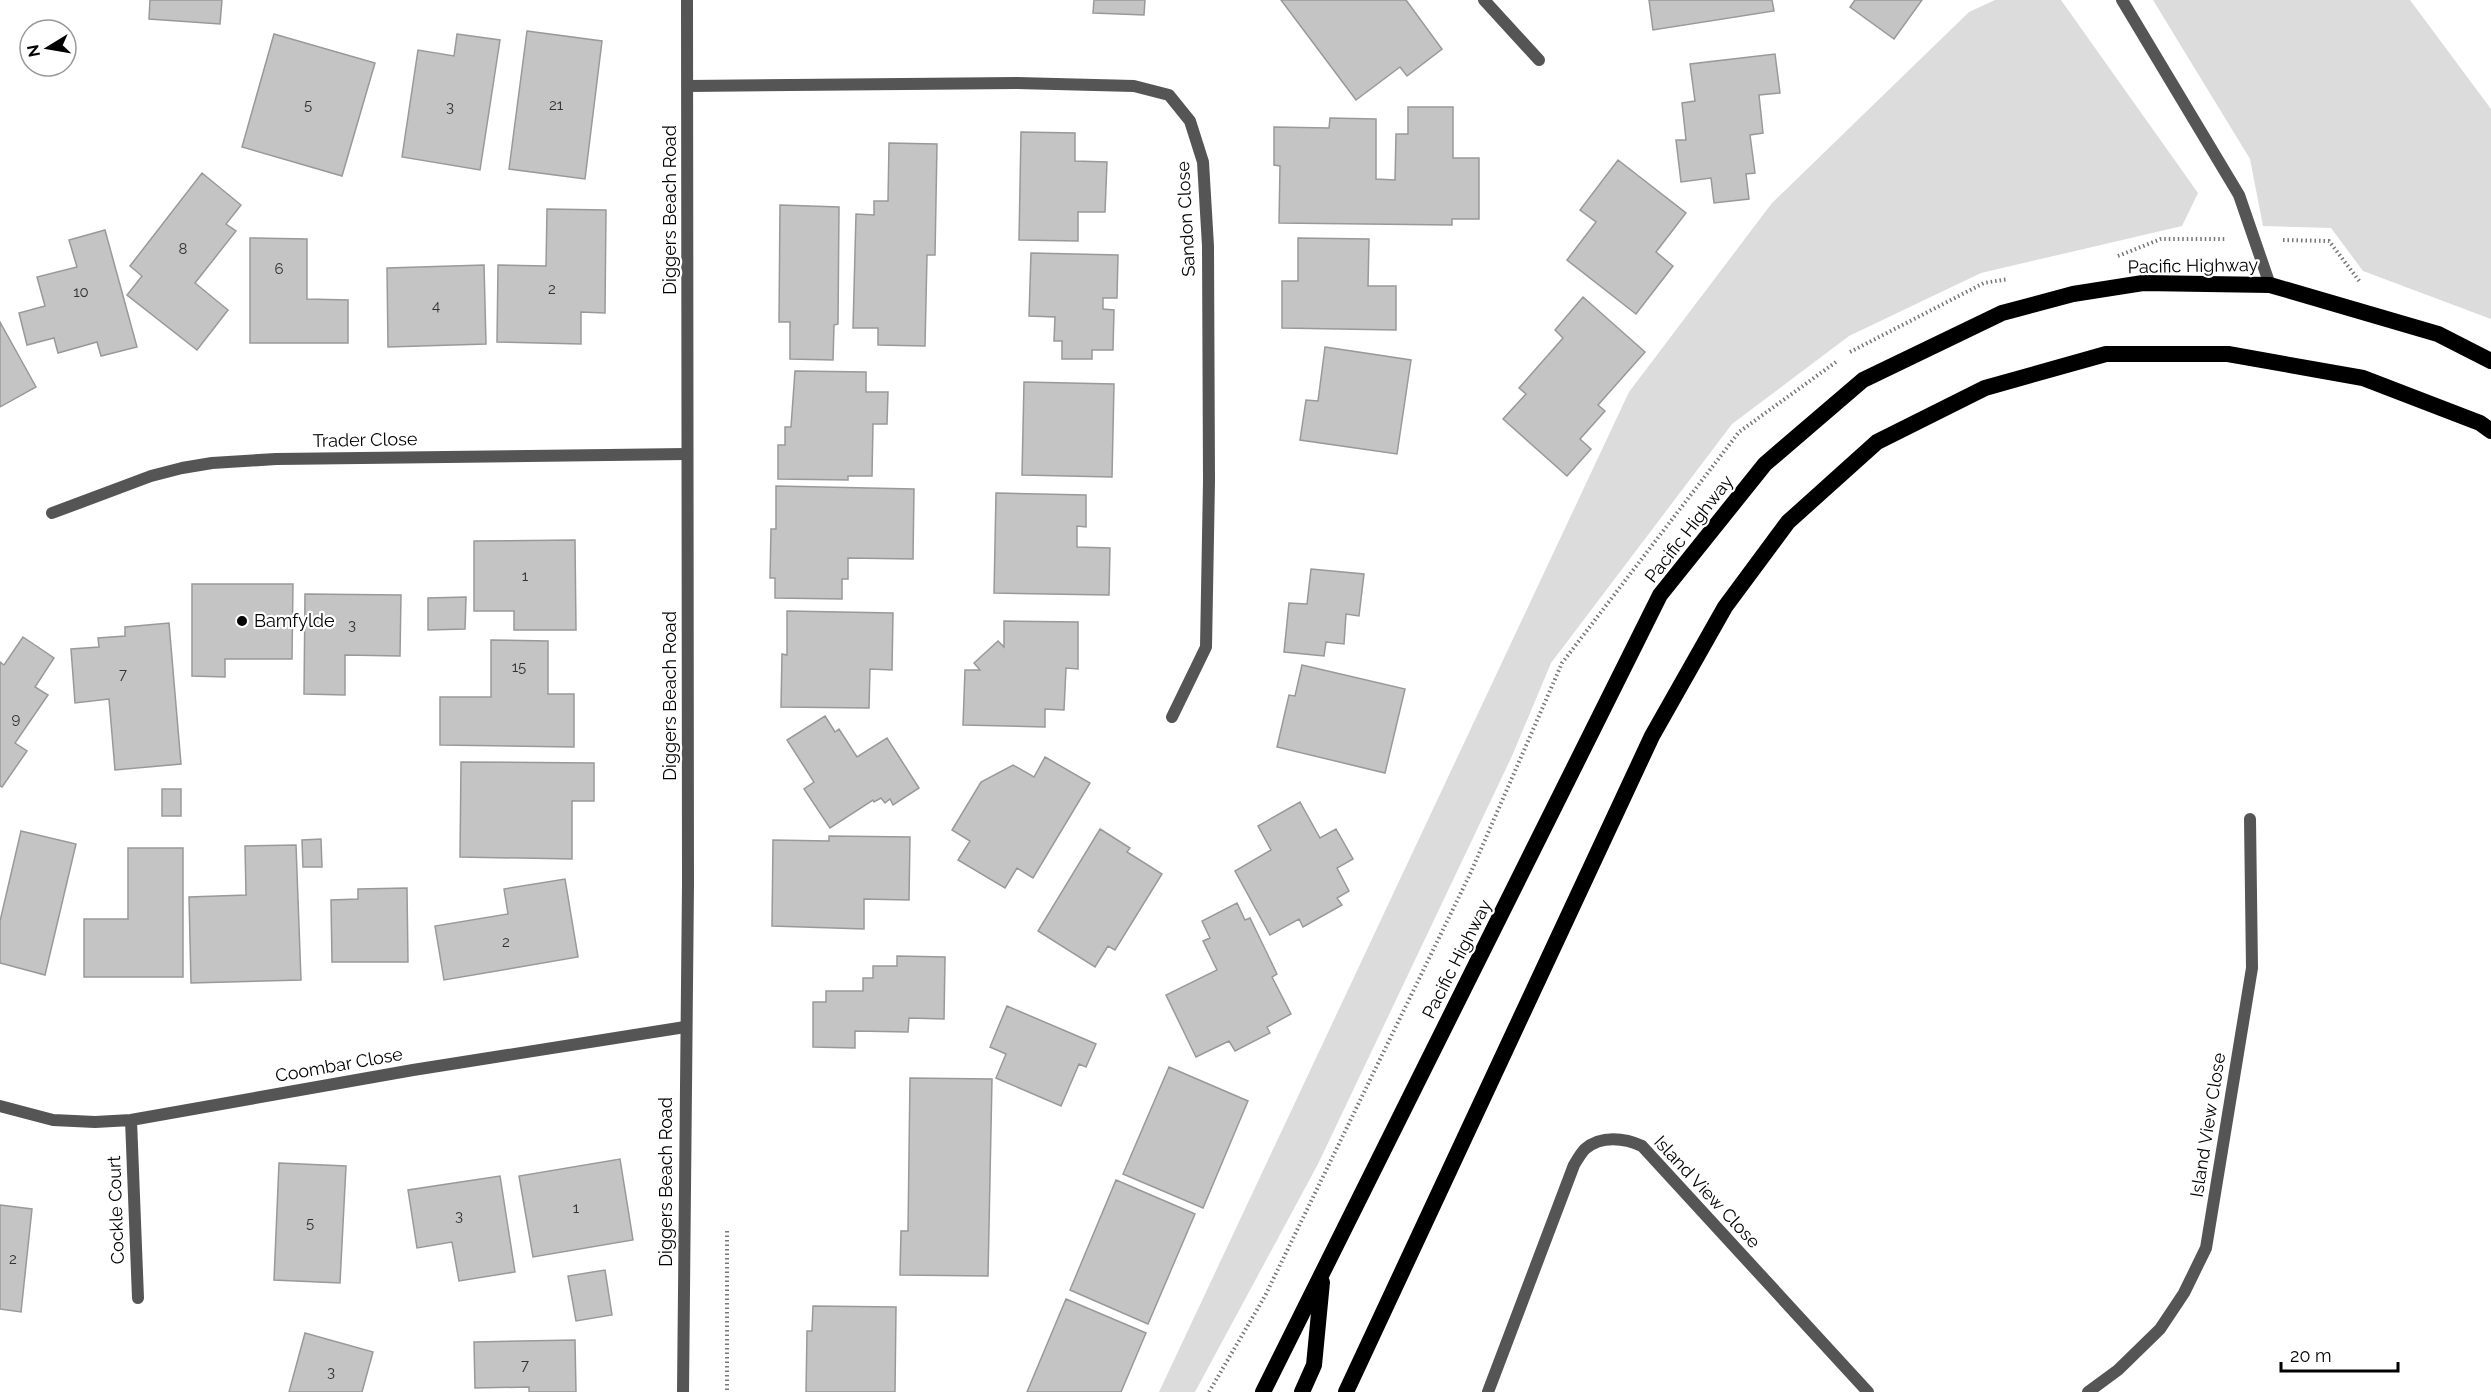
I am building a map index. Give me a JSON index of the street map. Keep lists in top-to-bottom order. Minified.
{"streets":{"highway":["Pacific Highway"],"street":["Diggers Beach Road","Sandon Close","Trader Close","Coombar Close","Island View Close","Cockle Court"]},"crossings":[["Diggers Beach Road","Sandon Close"],["Diggers Beach Road","Trader Close"],["Diggers Beach Road","Coombar Close"],["Coombar Close","Cockle Court"]],"places":["Bamfylde"],"house_numbers":["5","21","3","8","6","2","10","4","1","3","15","7","9","2","1","3","5","2","7","3"],"scale_bar":"20 m","north":"left"}
